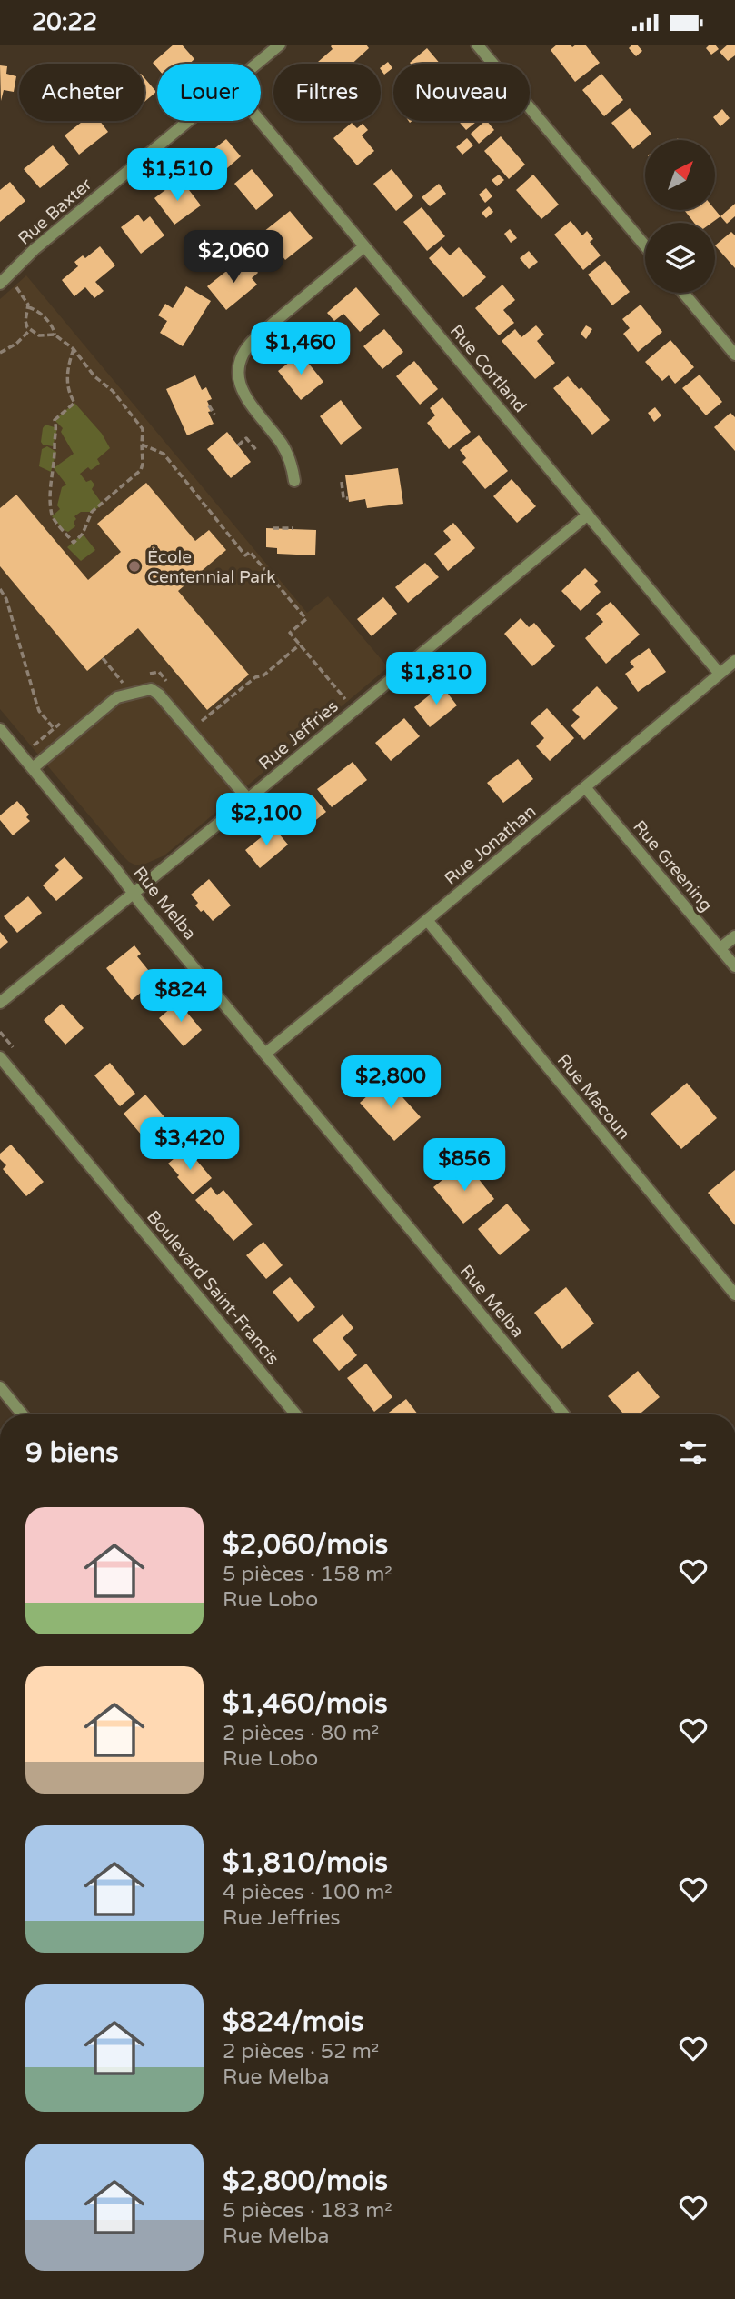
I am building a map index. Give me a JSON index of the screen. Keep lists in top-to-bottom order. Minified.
{"streets":{"street":["Rue Baxter","Rue Cortland","Rue Jeffries","Rue Jonathan","Rue Greening","Rue Melba","Rue Macoun","Boulevard Saint-Francis"]},"crossings":[["Rue Cortland","Rue Jeffries"],["Rue Cortland","Rue Jonathan"],["Rue Jeffries","Rue Melba"],["Rue Jonathan","Rue Greening"],["Rue Jonathan","Rue Melba"],["Rue Jonathan","Rue Macoun"]],"places":["École Centennial Park"],"north":"top right","page":{"status":"20:22","chip":["Acheter","Louer","Filtres","Nouveau"],"price":["$1,510","$2,060","$1,460","$1,810","$2,100","$824","$2,800","$3,420","$856"],"heading":"9 biens","list":[{"name":"$2,060/mois","note":"5 pièces · 158 m² · Rue Lobo"},{"name":"$1,460/mois","note":"2 pièces · 80 m² · Rue Lobo"},{"name":"$1,810/mois","note":"4 pièces · 100 m² · Rue Jeffries"},{"name":"$824/mois","note":"2 pièces · 52 m² · Rue Melba"},{"name":"$2,800/mois","note":"5 pièces · 183 m² · Rue Melba"}]}}
